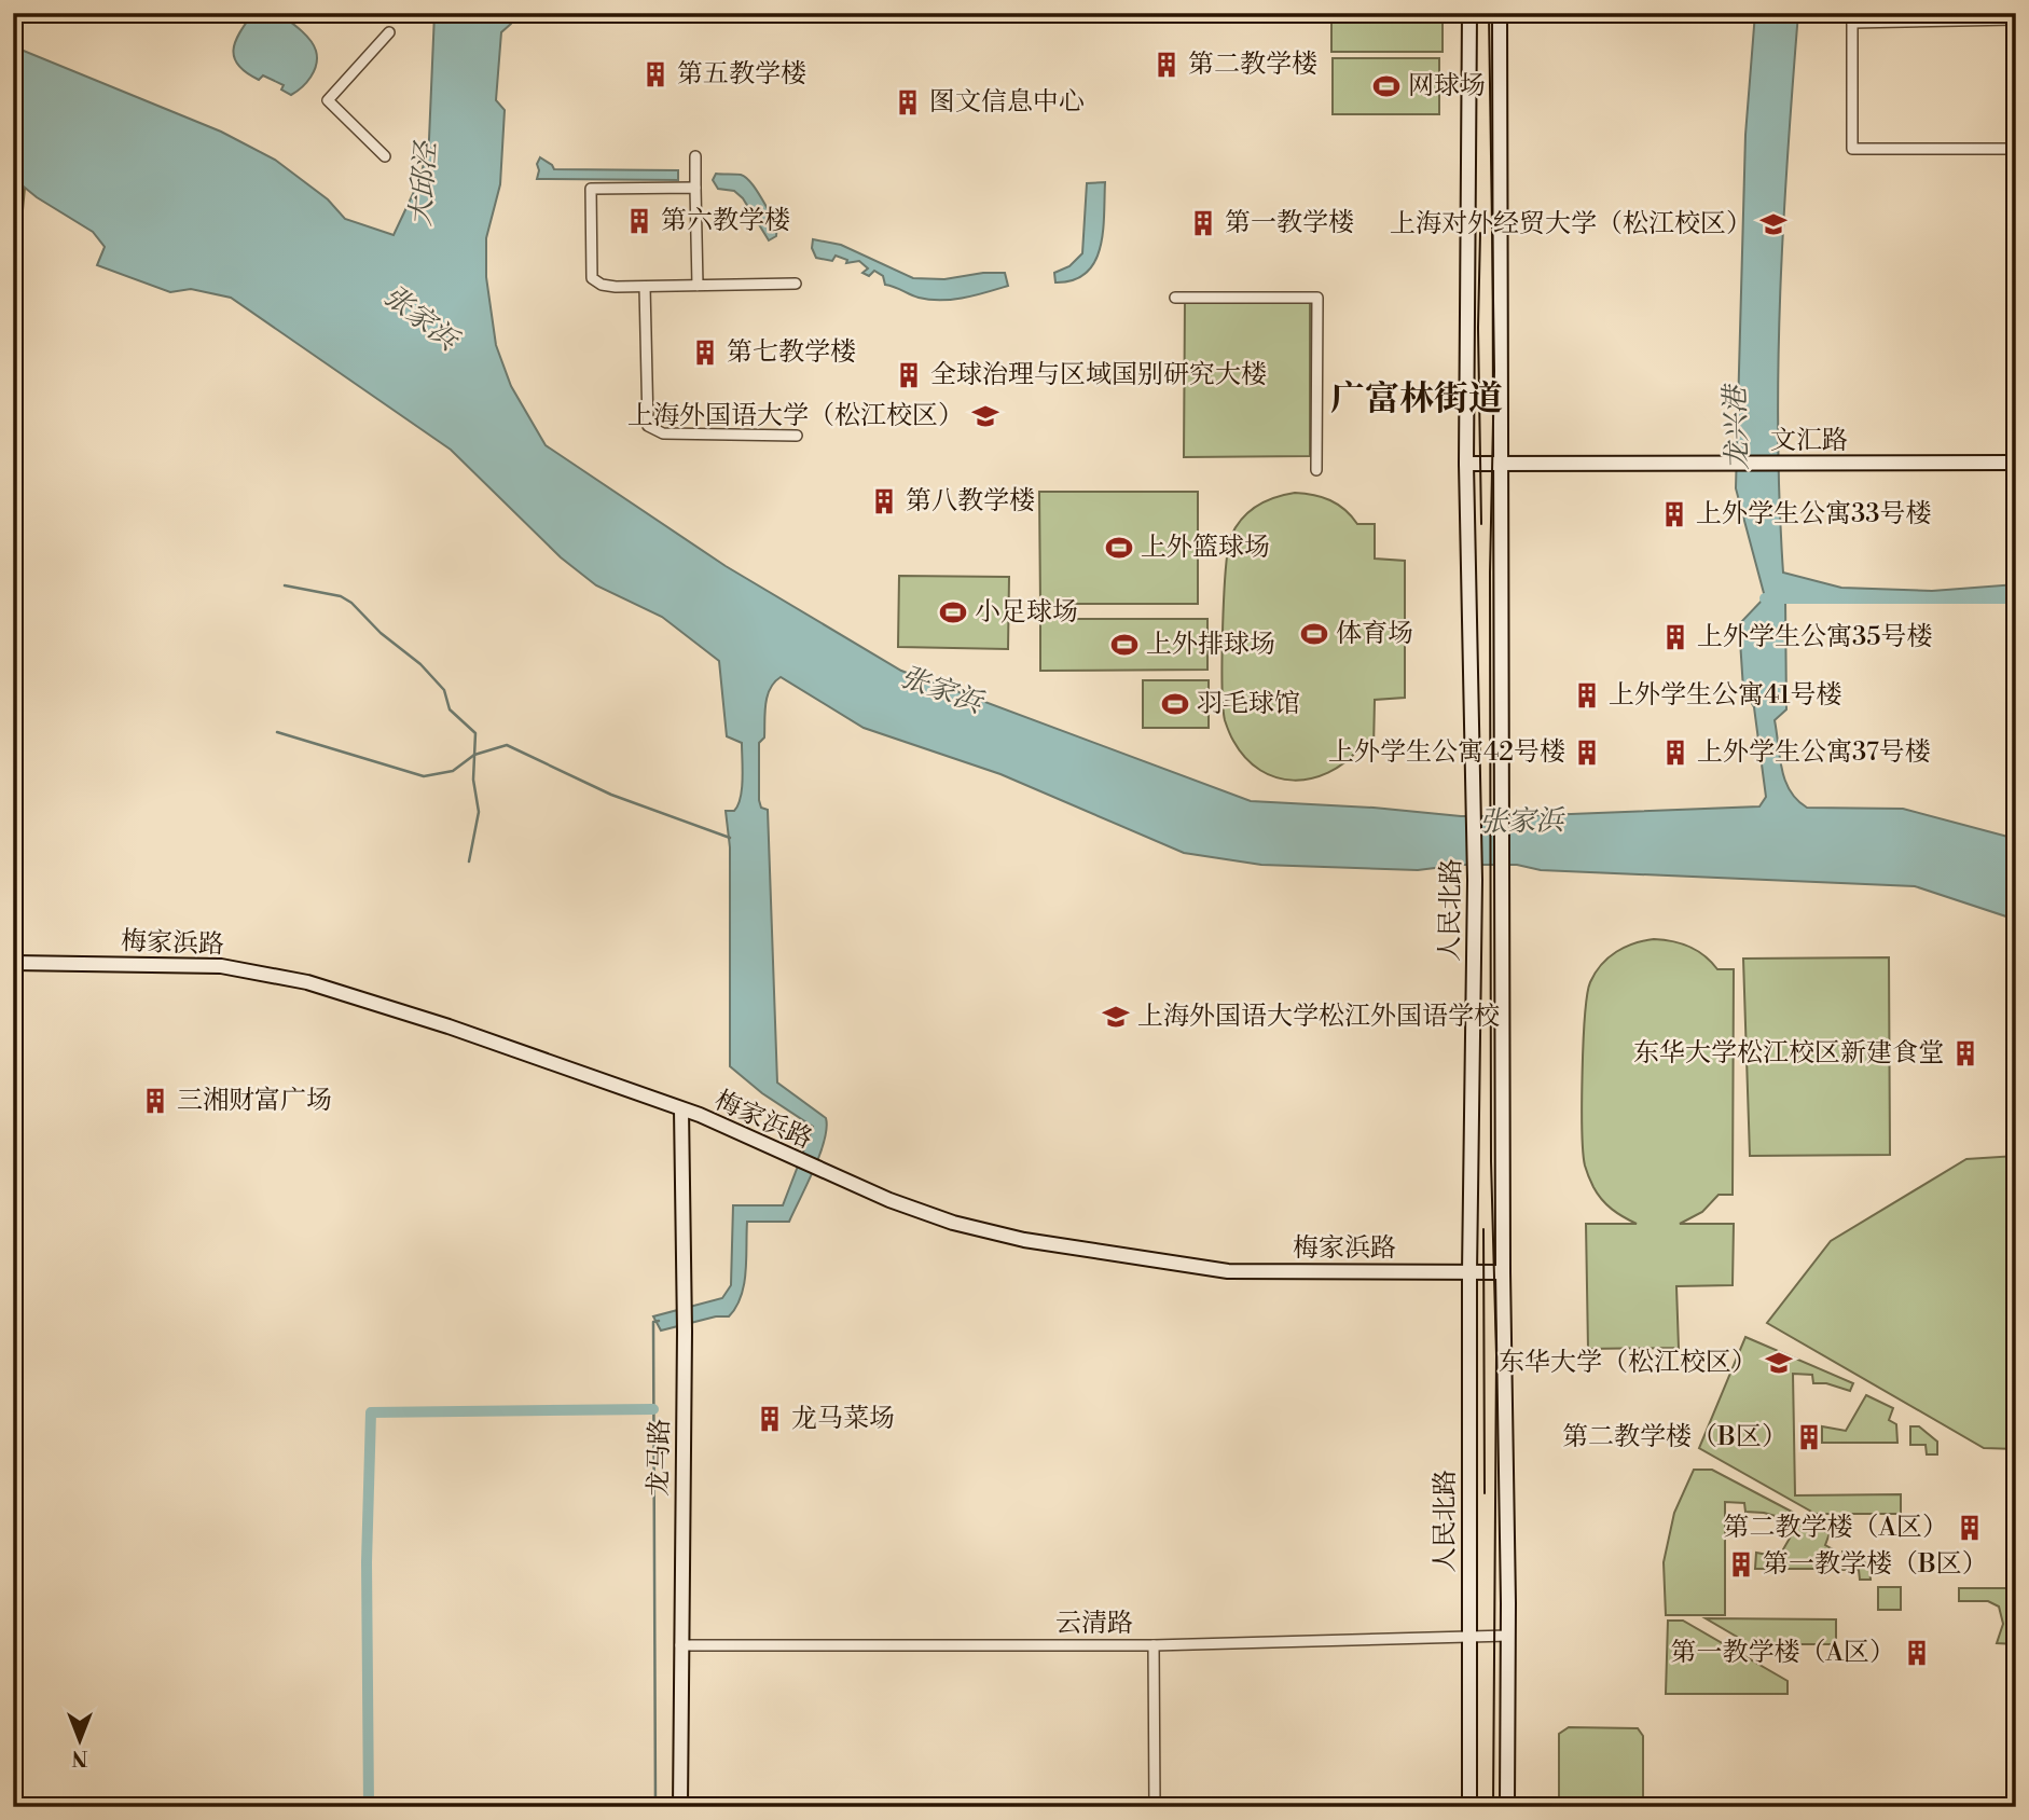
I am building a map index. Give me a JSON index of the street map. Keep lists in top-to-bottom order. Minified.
{"streets":{"main road":["文汇路","人民北路","梅家浜路","龙马路"],"street":["云清路"]},"crossings":[["文汇路","人民北路"],["人民北路","梅家浜路"],["人民北路","云清路"],["梅家浜路","龙马路"],["龙马路","云清路"]],"districts":["广富林街道"],"water":["大邱泾","张家浜","龙兴港"],"places":{"building":["第二教学楼","第五教学楼","图文信息中心","第六教学楼","第一教学楼","第七教学楼","全球治理与区域国别研究大楼","第八教学楼","上外学生公寓33号楼","上外学生公寓35号楼","上外学生公寓41号楼","上外学生公寓42号楼","上外学生公寓37号楼","东华大学松江校区新建食堂","三湘财富广场","龙马菜场","第二教学楼（B区）","第二教学楼（A区）","第一教学楼（B区）","第一教学楼（A区）"],"sports":["网球场","上外篮球场","小足球场","体育场","上外排球场","羽毛球馆"],"school or university":["上海对外经贸大学（松江校区）","上海外国语大学（松江校区）","上海外国语大学松江外国语学校","东华大学（松江校区）"]},"north":"bottom"}
